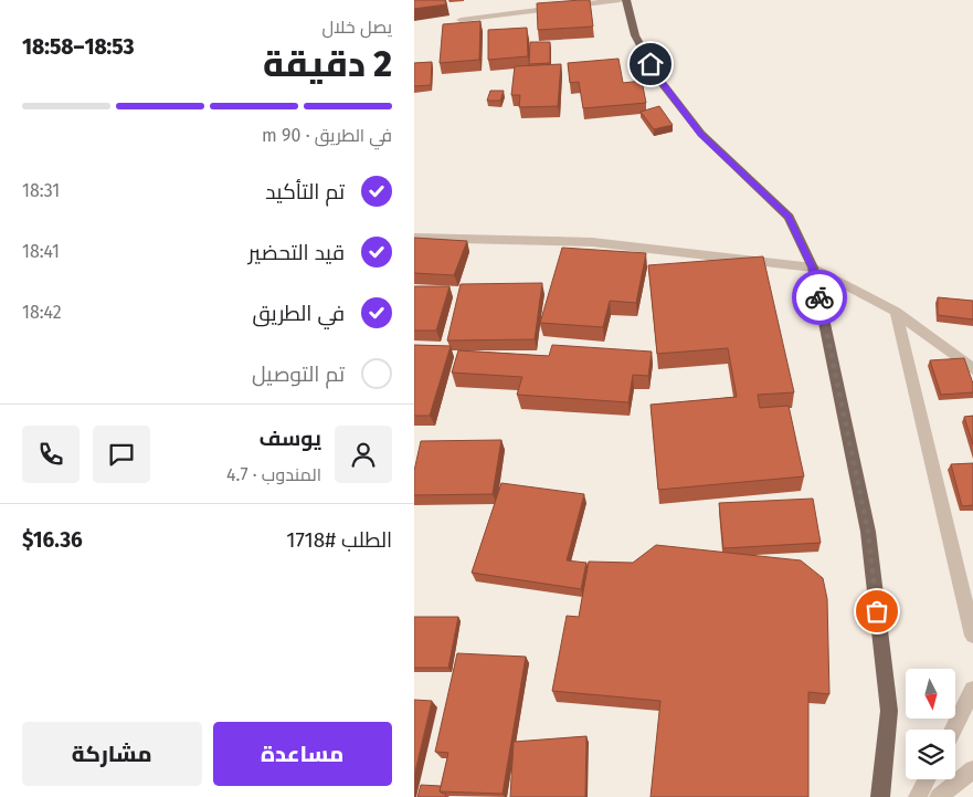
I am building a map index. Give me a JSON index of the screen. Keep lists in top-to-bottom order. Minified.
{"north":"bottom","page":{"heading":["2 دقيقة","يصل خلال","18:53–18:58"],"panel":["يوسف","المندوب · 4.7","الطلب #1718","$16.36"],"bar":"في الطريق · 90 m","list":[["تم التأكيد","18:31"],["قيد التحضير","18:41"],["في الطريق","18:42"],"تم التوصيل"],"buttons":["مساعدة","مشاركة"]}}
